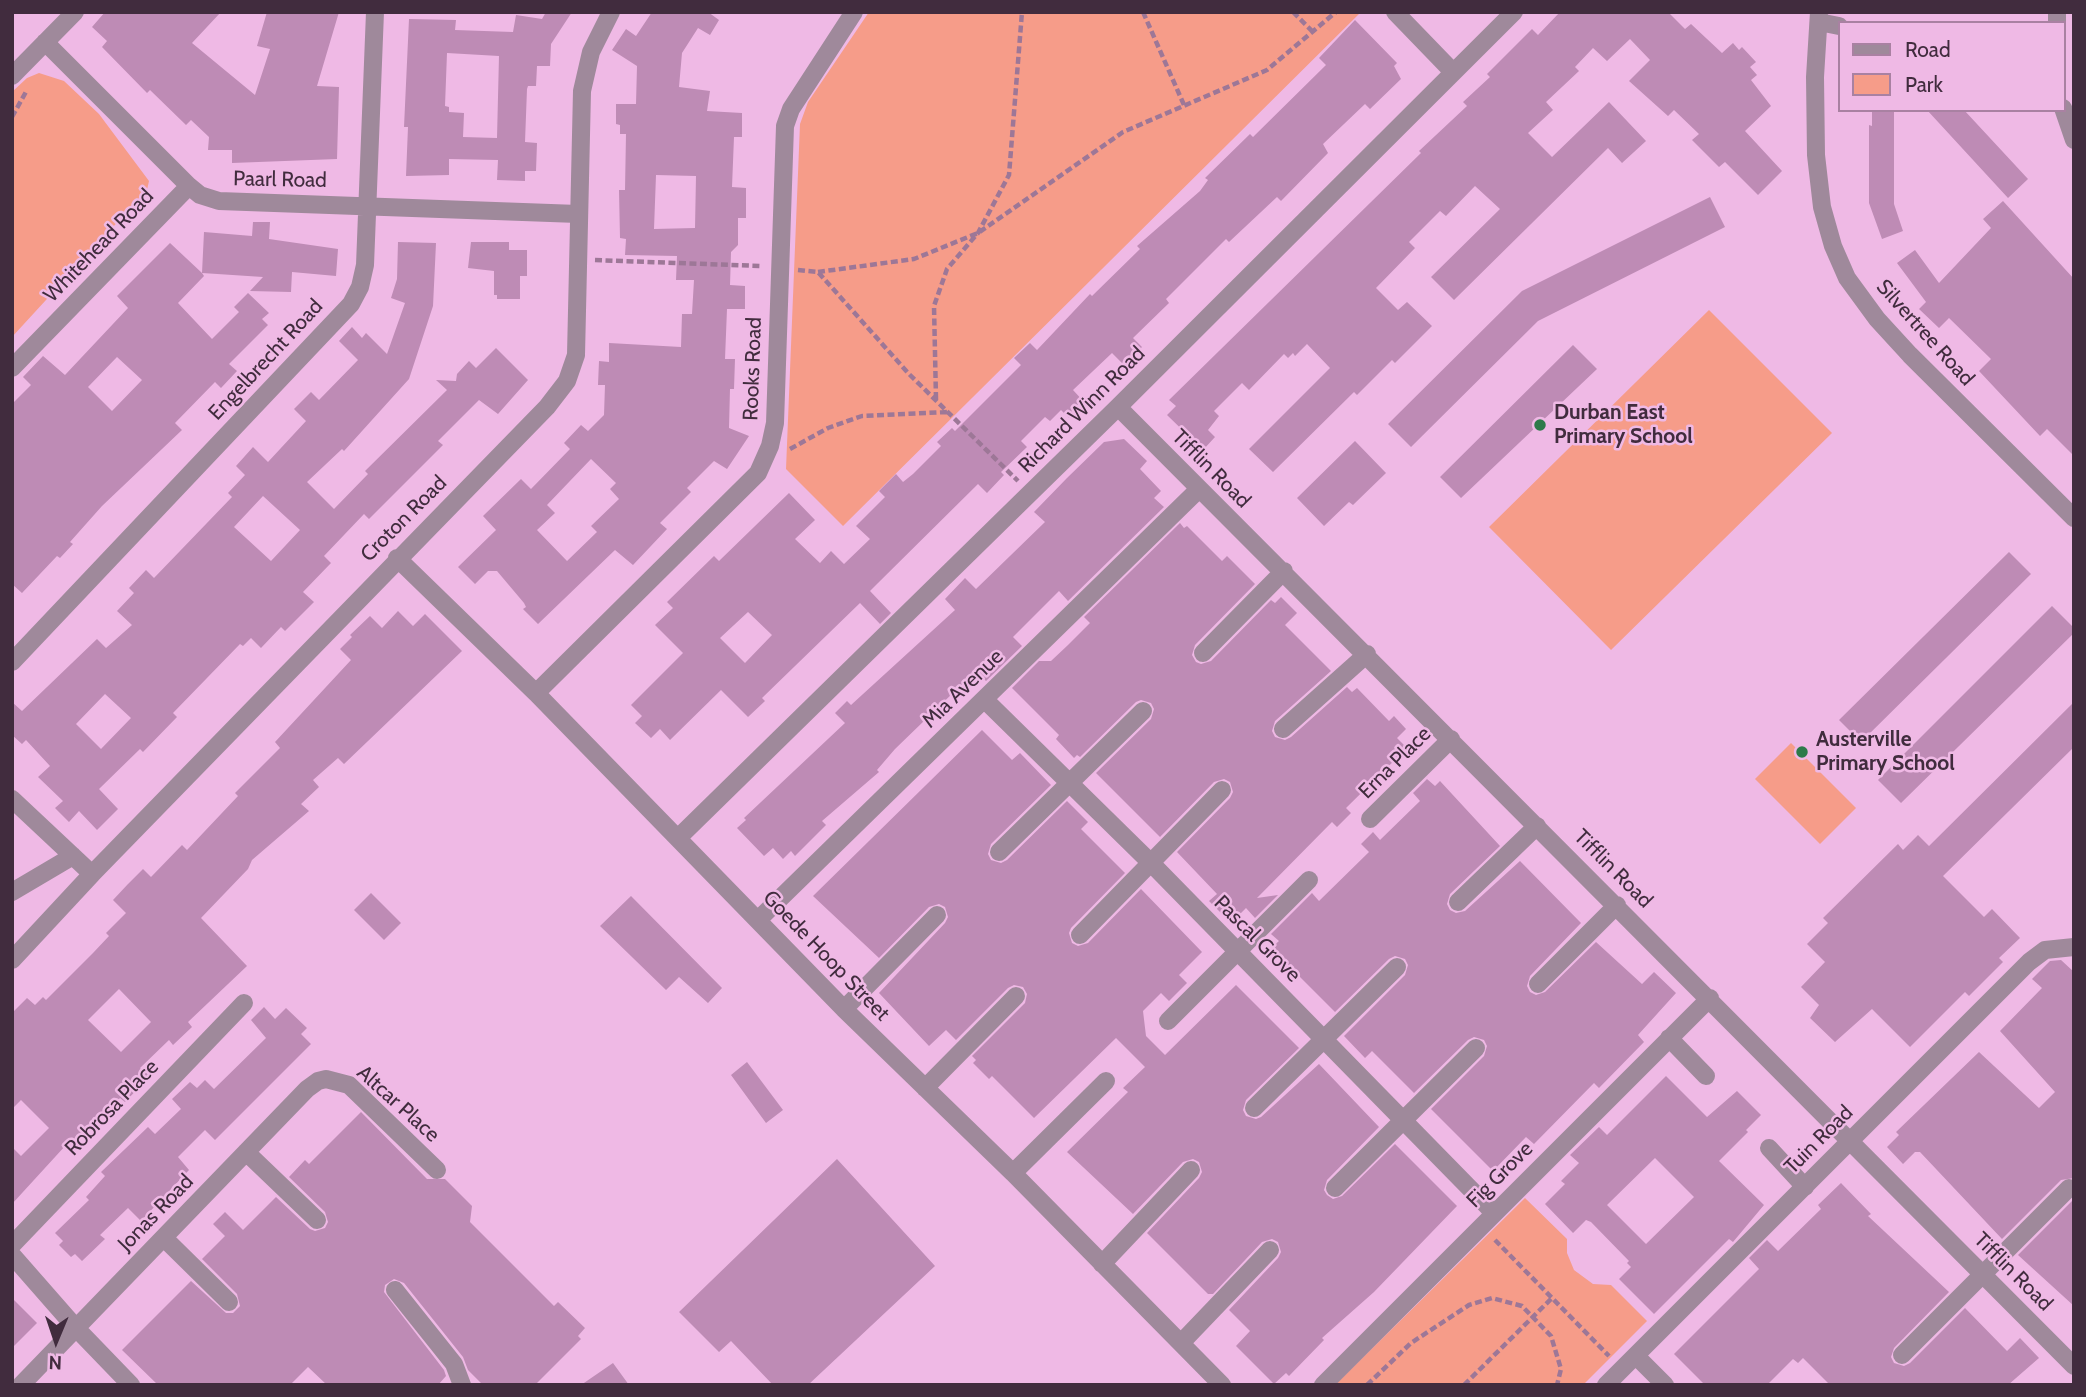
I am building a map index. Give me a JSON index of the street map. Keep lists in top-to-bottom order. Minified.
{"streets":{"street":["Paarl Road","Whitehead Road","Silvertree Road","Engelbrecht Road","Rooks Road","Richard Winn Road","Tifflin Road","Croton Road","Mia Avenue","Erna Place","Pascal Grove","Goede Hoop Street","Altcar Place","Robrosa Place","Tuin Road","Fig Grove","Jonas Road"]},"crossings":[["Paarl Road","Whitehead Road"],["Paarl Road","Engelbrecht Road"],["Paarl Road","Croton Road"],["Rooks Road","Goede Hoop Street"],["Richard Winn Road","Tifflin Road"],["Richard Winn Road","Goede Hoop Street"],["Tifflin Road","Mia Avenue"],["Tifflin Road","Erna Place"],["Tifflin Road","Tuin Road"],["Tifflin Road","Fig Grove"],["Croton Road","Goede Hoop Street"],["Mia Avenue","Pascal Grove"],["Mia Avenue","Goede Hoop Street"],["Pascal Grove","Fig Grove"],["Altcar Place","Jonas Road"]],"places":["Durban East Primary School","Austerville Primary School"],"legend":["Road","Park"],"north":"bottom"}
